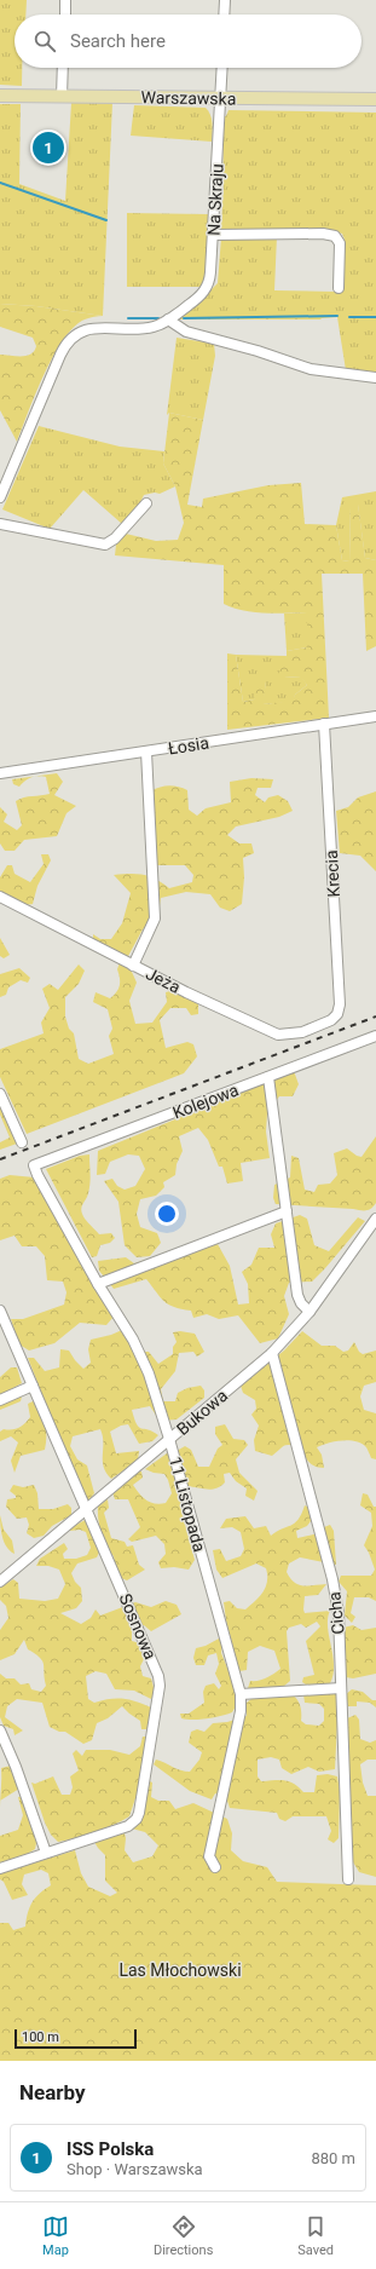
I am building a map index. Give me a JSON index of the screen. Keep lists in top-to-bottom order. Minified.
{"streets":{"main road":["Warszawska"],"street":["Na Skraju","Łosia","Krecia","Jeża","Kolejowa","Bukowa","11 Listopada","Cicha","Sosnowa"]},"crossings":[["Warszawska","Na Skraju"],["Łosia","Krecia"],["Krecia","Jeża"],["Kolejowa","11 Listopada"],["Bukowa","11 Listopada"],["Bukowa","Cicha"],["Bukowa","Sosnowa"]],"parks":["Las Młochowski"],"scale_bar":"100 m","page":{"search":"Search here","pins":"1","scale":"100 m","heading":"Nearby","list":[{"mark":"1","name":"ISS Polska","note":"Shop · Warszawska","value":"880 m"}],"nav":["Map","Directions","Saved"]}}
